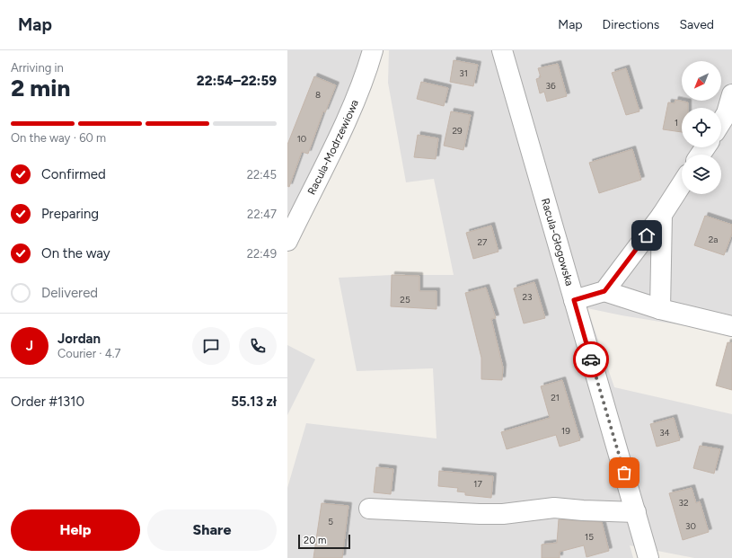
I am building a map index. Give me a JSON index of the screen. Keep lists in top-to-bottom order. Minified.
{"streets":{"street":["Racula-Modrzewiowa","Racula-Głogowska"]},"house_numbers":["31","36","8","1","29","10","2a","27","23","25","21","19","34","17","32","5","30","15"],"scale_bar":"20 m","north":"bottom left","page":{"header":"Map","nav":["Map","Directions","Saved"],"heading":["2 min","Arriving in","22:54–22:59"],"panel":["Jordan","Courier · 4.7","Order #1310","55.13 zł"],"bar":"On the way · 60 m","list":[["Confirmed","22:45"],["Preparing","22:47"],["On the way","22:49"],"Delivered"],"round":"J","buttons":["Help","Share"],"scale":"20 m"}}
